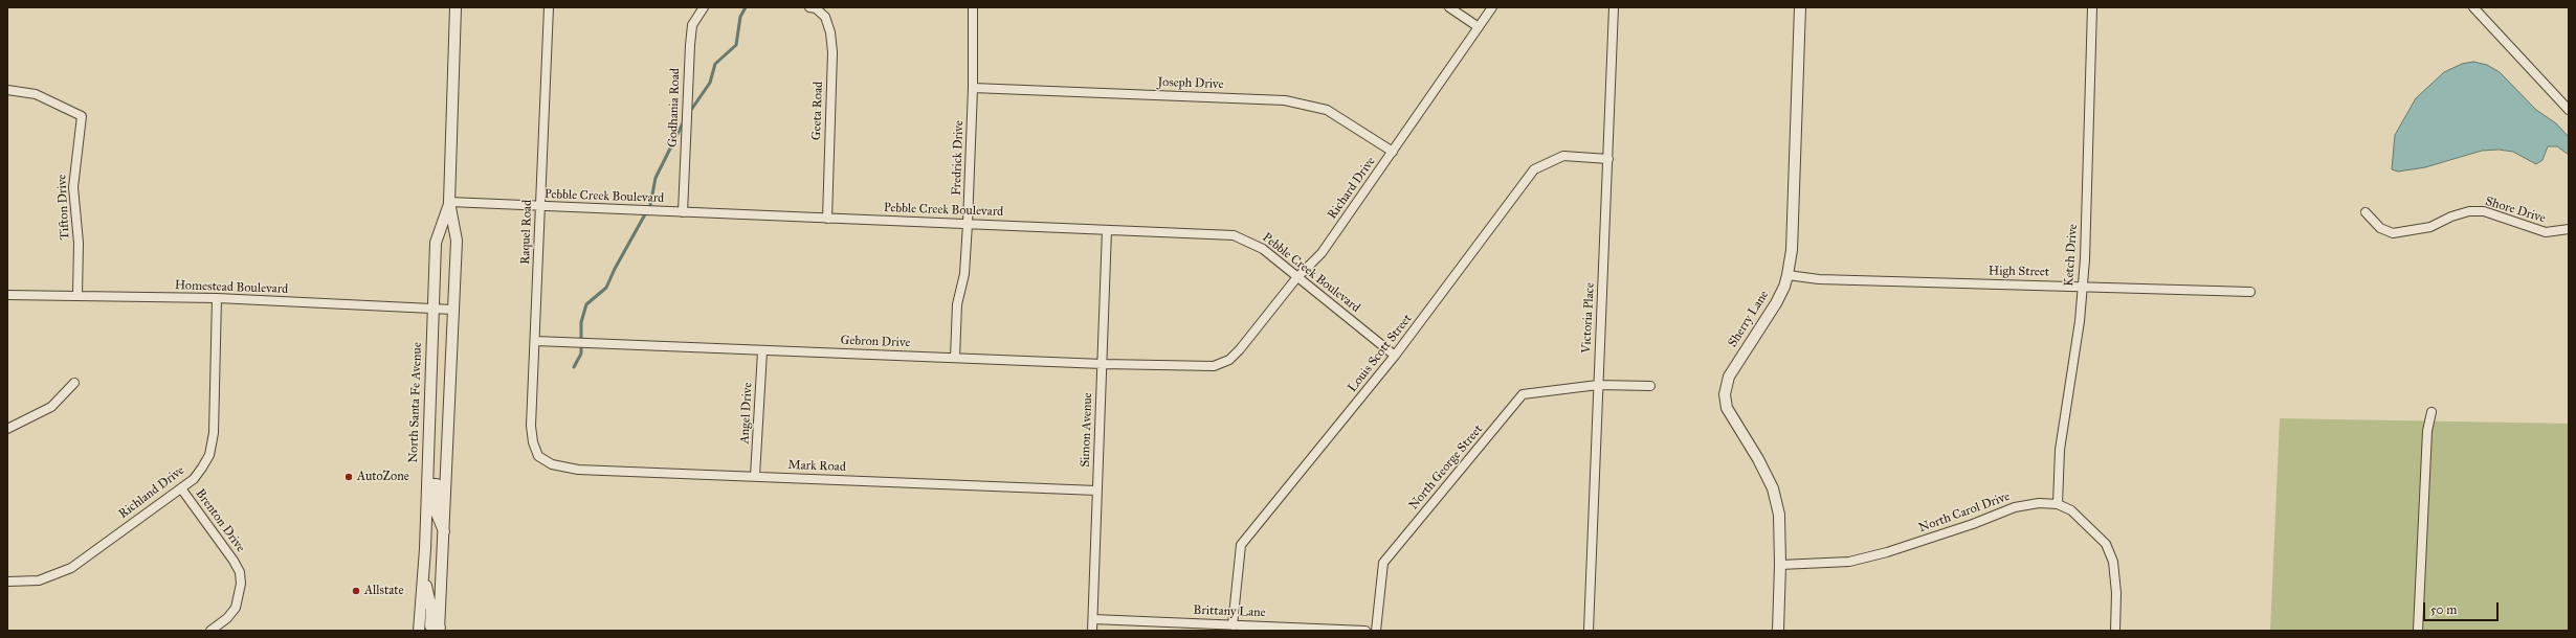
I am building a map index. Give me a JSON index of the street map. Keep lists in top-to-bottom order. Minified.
{"streets":{"street":["Joseph Drive","Godhania Road","Geeta Road","Fredrick Drive","Richard Drive","Pebble Creek Boulevard","Tifton Drive","Shore Drive","Raquel Road","Ketch Drive","High Street","Homestead Boulevard","Victoria Place","Sherry Lane","Gebron Drive","Louis Scott Street","North Santa Fe Avenue","Angel Drive","Simon Avenue","Mark Road","North George Street","Richland Drive","North Carol Drive","Brenton Drive","Brittany Lane"]},"crossings":[["Joseph Drive","Fredrick Drive"],["Joseph Drive","Richard Drive"],["Godhania Road","Pebble Creek Boulevard"],["Geeta Road","Pebble Creek Boulevard"],["Fredrick Drive","Pebble Creek Boulevard"],["Fredrick Drive","Gebron Drive"],["Richard Drive","Pebble Creek Boulevard"],["Richard Drive","Gebron Drive"],["Pebble Creek Boulevard","Raquel Road"],["Pebble Creek Boulevard","Louis Scott Street"],["Pebble Creek Boulevard","North Santa Fe Avenue"],["Pebble Creek Boulevard","Simon Avenue"],["Tifton Drive","Homestead Boulevard"],["Raquel Road","Gebron Drive"],["Raquel Road","Mark Road"],["Ketch Drive","High Street"],["Ketch Drive","North Carol Drive"],["High Street","Sherry Lane"],["Homestead Boulevard","North Santa Fe Avenue"],["Homestead Boulevard","Richland Drive"],["Victoria Place","Louis Scott Street"],["Victoria Place","North George Street"],["Sherry Lane","North Carol Drive"],["Gebron Drive","Angel Drive"],["Gebron Drive","Simon Avenue"],["Louis Scott Street","Brittany Lane"],["Angel Drive","Mark Road"],["Simon Avenue","Mark Road"],["Simon Avenue","Brittany Lane"],["Richland Drive","Brenton Drive"]],"places":["AutoZone","Allstate"],"scale_bar":"50 m"}
